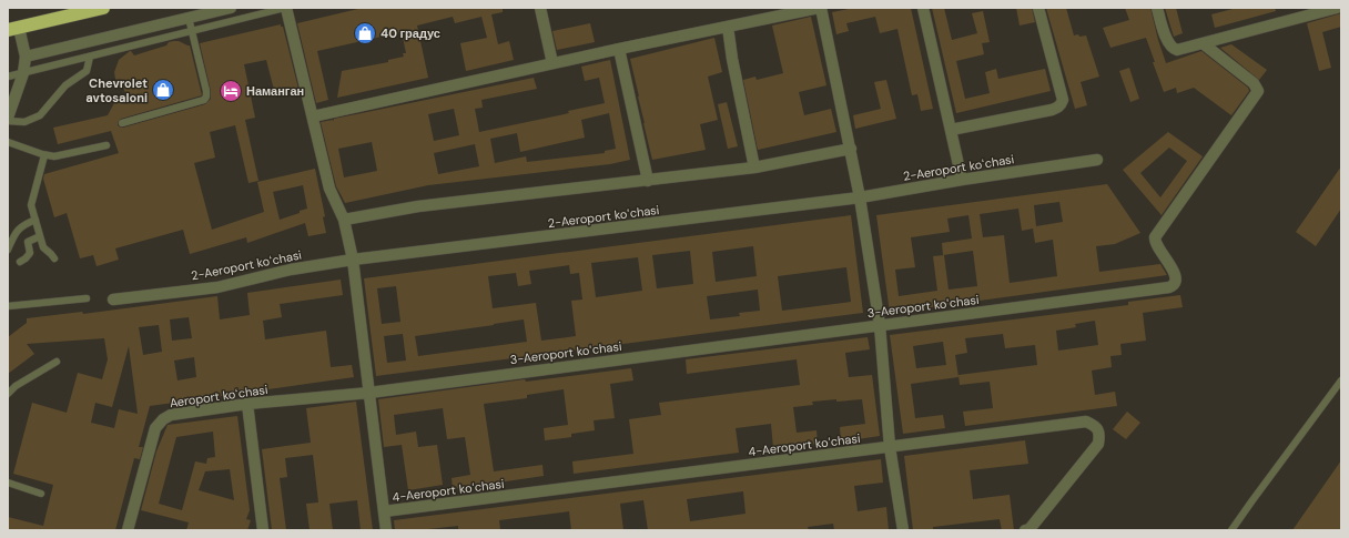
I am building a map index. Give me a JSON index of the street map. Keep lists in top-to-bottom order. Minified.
{"streets":{"street":["2-Aeroport koʻchasi","3-Aeroport koʻchasi","Aeroport koʻchasi","4-Aeroport koʻchasi"]},"crossings":[["3-Aeroport koʻchasi","Aeroport koʻchasi"]],"places":{"shop":["40 градус","Chevrolet avtosaloni"],"hotel":["Наманган"]}}
